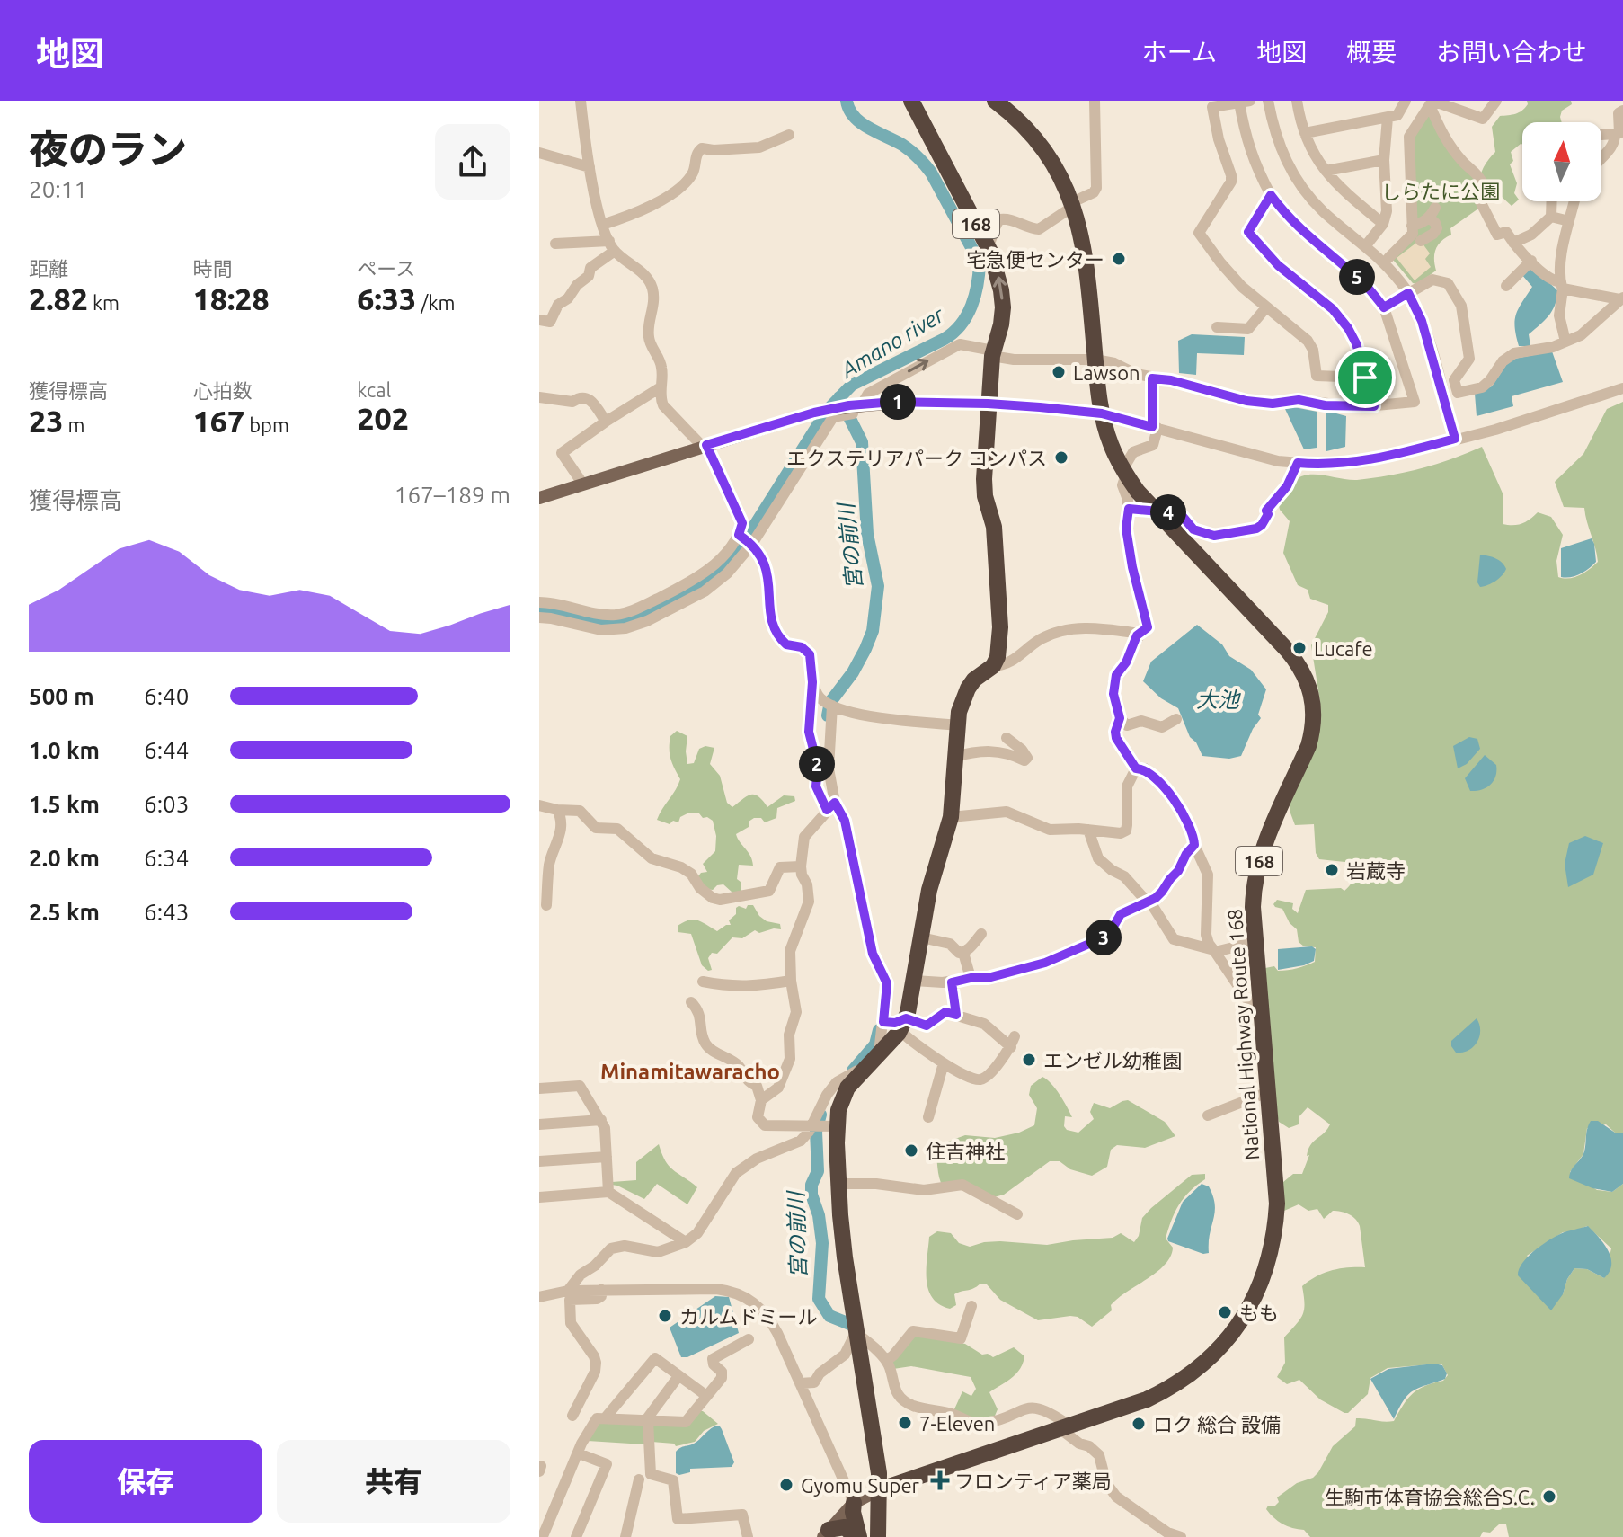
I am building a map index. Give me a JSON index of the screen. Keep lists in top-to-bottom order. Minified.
{"streets":{"highway":["168","National Highway Route 168"]},"districts":["Minamitawaracho"],"water":["Amano river","宮の前川","大池"],"parks":["しらたに公園"],"places":{"other":["宅急便センター","Lawson","エクステリアパーク コンパス","Lucafe","岩蔵寺","エンゼル幼稚園","住吉神社","もも","カルムドミール","7-Eleven","ロク 総合 設備","Gyomu Super","生駒市体育協会総合S.C."],"health":["フロンティア薬局"]},"north":"top","page":{"header":"地図","nav":["ホーム","地図","概要","お問い合わせ"],"heading":["夜のラン","20:11"],"stats":[["距離","2.82 km"],["時間","18:28"],["ペース","6:33 /km"],["獲得標高","23 m"],["心拍数","167 bpm"],["kcal","202"]],"pins":["5","1","4","2","3"],"chart":["獲得標高","167–189 m"],"list":[{"name":"500 m","note":"6:40"},{"name":"1.0 km","note":"6:44"},{"name":"1.5 km","note":"6:03"},{"name":"2.0 km","note":"6:34"},{"name":"2.5 km","note":"6:43"}],"buttons":["保存","共有"]}}
